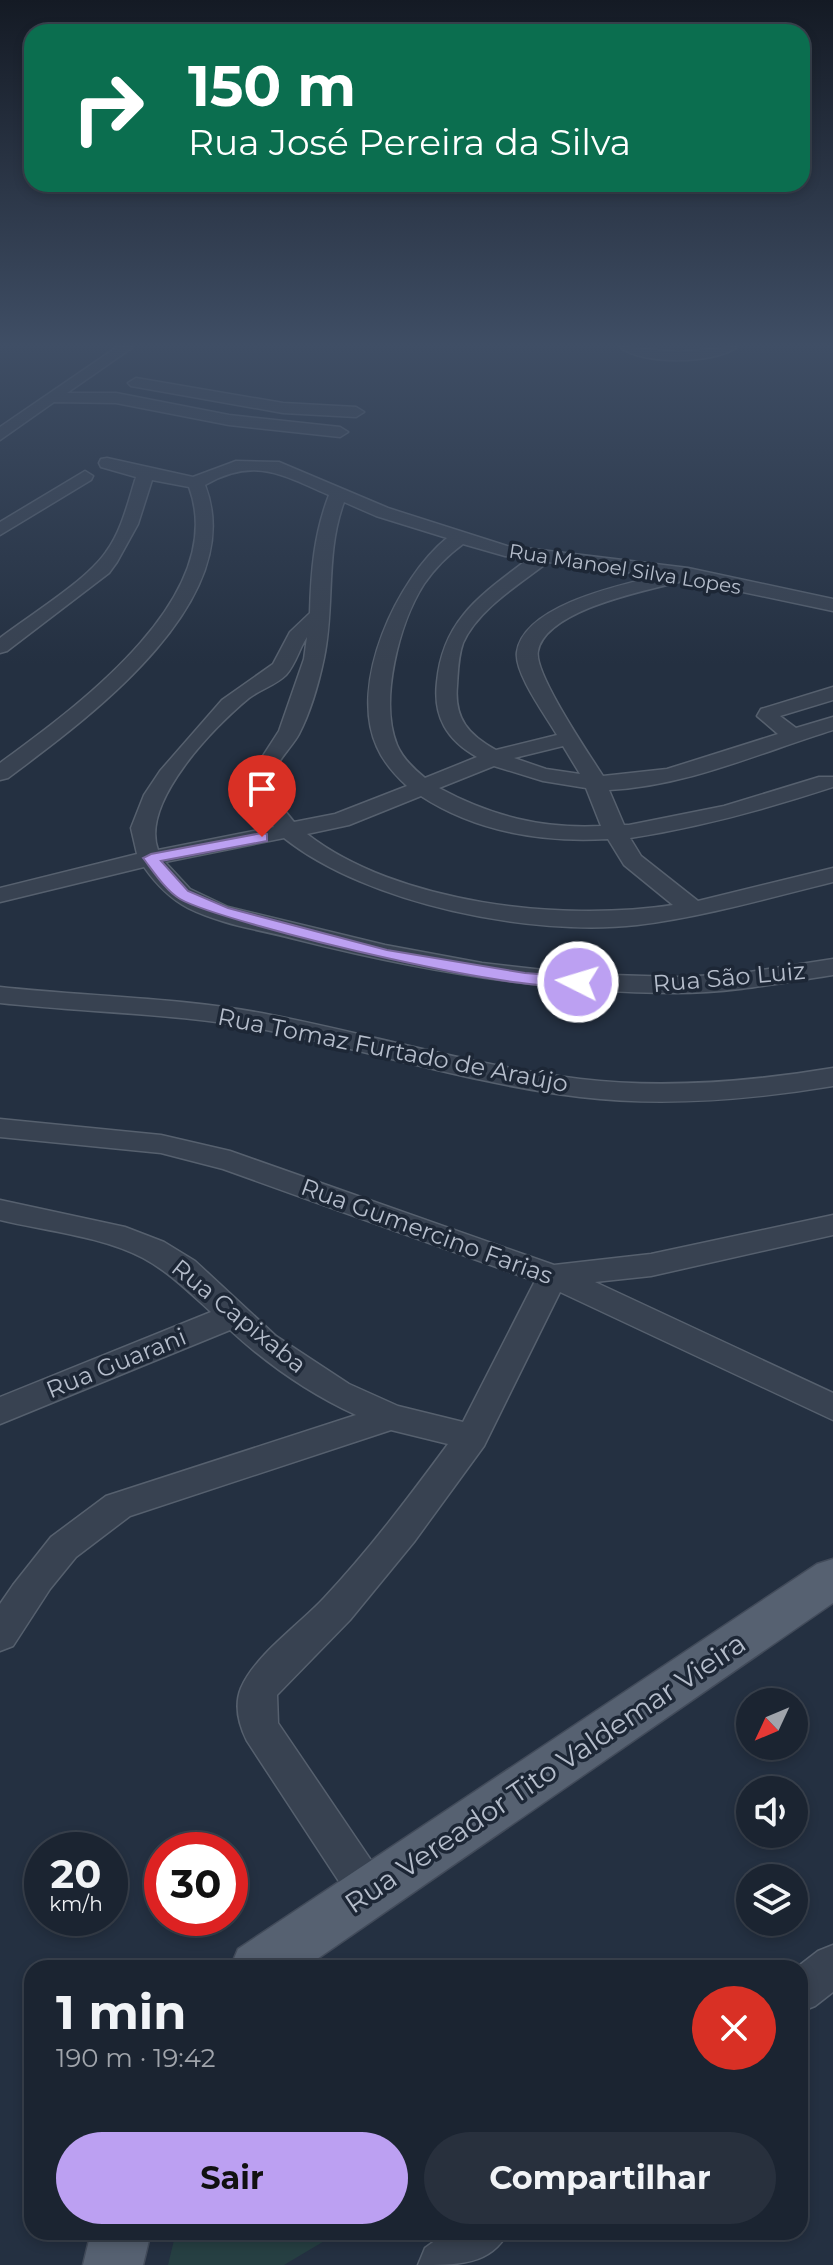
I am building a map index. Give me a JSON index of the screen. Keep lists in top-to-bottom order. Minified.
{"streets":{"main road":["Rua Vereador Tito Valdemar Vieira"],"street":["Rua Manoel Silva Lopes","Rua São Luiz","Rua Tomaz Furtado de Araújo","Rua Gumercino Farias","Rua Capixaba","Rua Guarani"]},"crossings":[["Rua Capixaba","Rua Guarani"]],"north":"bottom left","page":{"turn":["150 m","Rua José Pereira da Silva"],"speed":"20 km/h","limit":"30","heading":["1 min","190 m · 19:42"],"buttons":["Sair","Compartilhar"]}}
